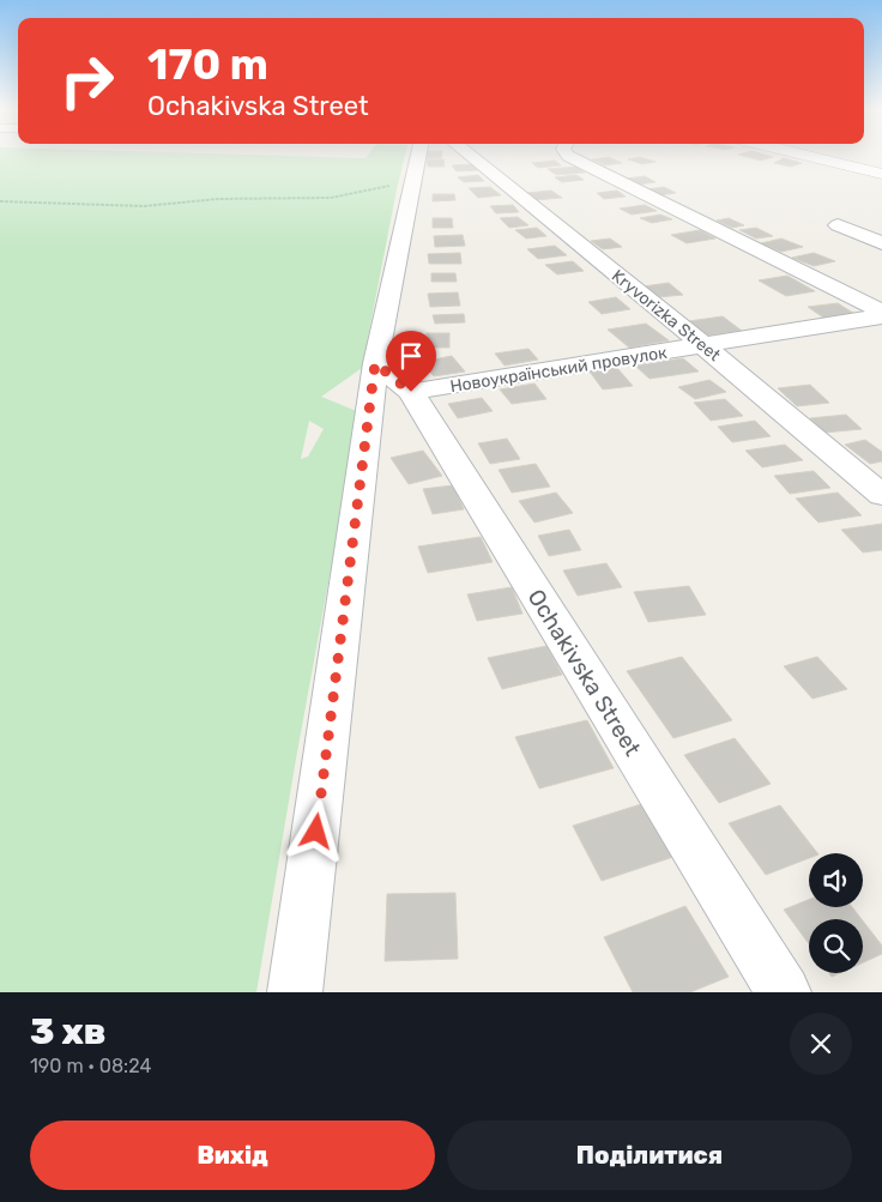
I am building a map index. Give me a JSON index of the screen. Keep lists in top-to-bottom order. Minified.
{"streets":{"street":["Kryvorizka Street","Новоукраїнський провулок","Ochakivska Street"]},"crossings":[["Kryvorizka Street","Новоукраїнський провулок"],["Новоукраїнський провулок","Ochakivska Street"]],"page":{"turn":["170 m","Ochakivska Street"],"heading":["3 хв","190 m · 08:24"],"buttons":["Вихід","Поділитися"]}}
